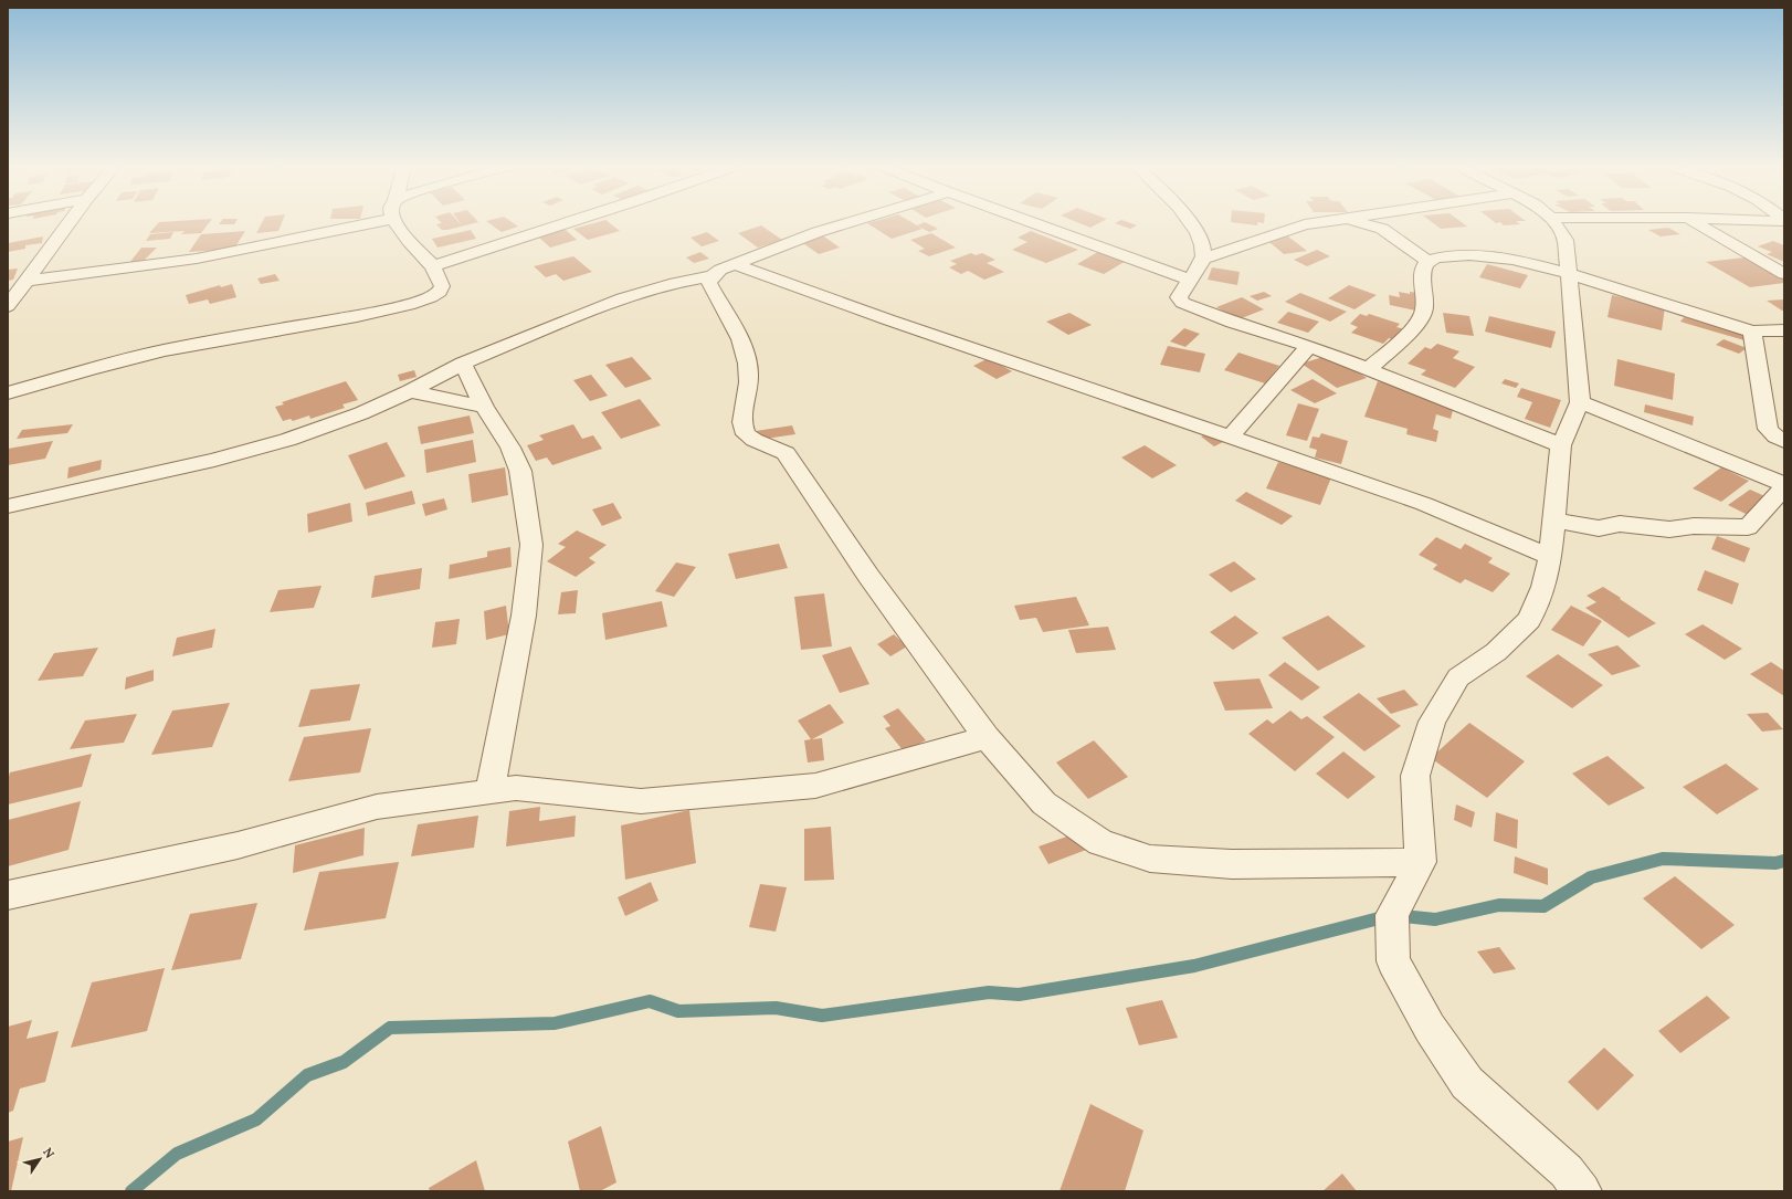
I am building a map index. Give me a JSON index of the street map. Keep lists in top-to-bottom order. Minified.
{"north":"top right"}
